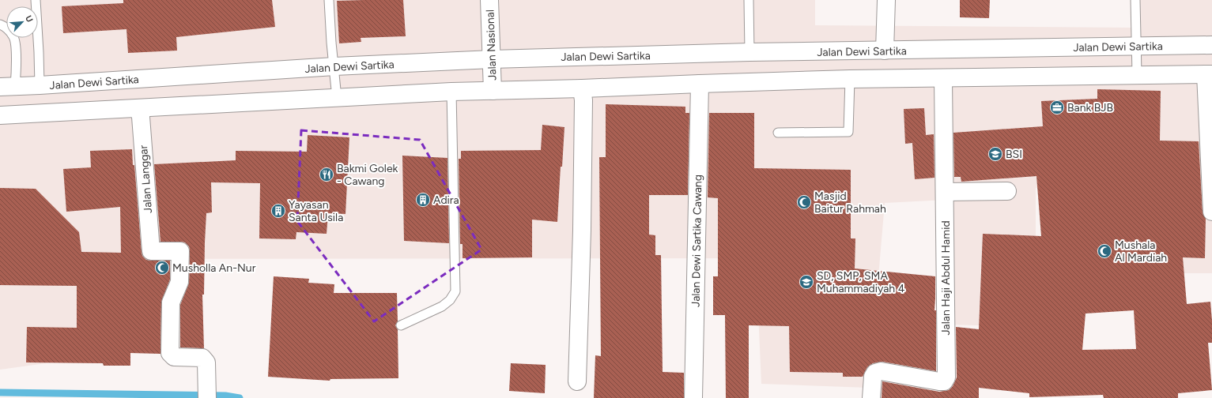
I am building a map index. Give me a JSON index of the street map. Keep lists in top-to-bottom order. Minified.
{"streets":{"main road":["Jalan Nasional","Jalan Dewi Sartika","Jalan Langgar","Jalan Dewi Sartika Cawang","Jalan Haji Abdul Hamid"]},"crossings":[["Jalan Nasional","Jalan Dewi Sartika"]],"places":{"office":["Bank BJB"],"school or university":["BSI","SD, SMP, SMA Muhammadiyah 4"],"restaurant":["Bakmi Golek - Cawang"],"building":["Adira","Yayasan Santa Usila"],"mosque":["Masjid Baitur Rahmah","Mushala Al Mardiah","Musholla An-Nur"]},"north":"top right"}
